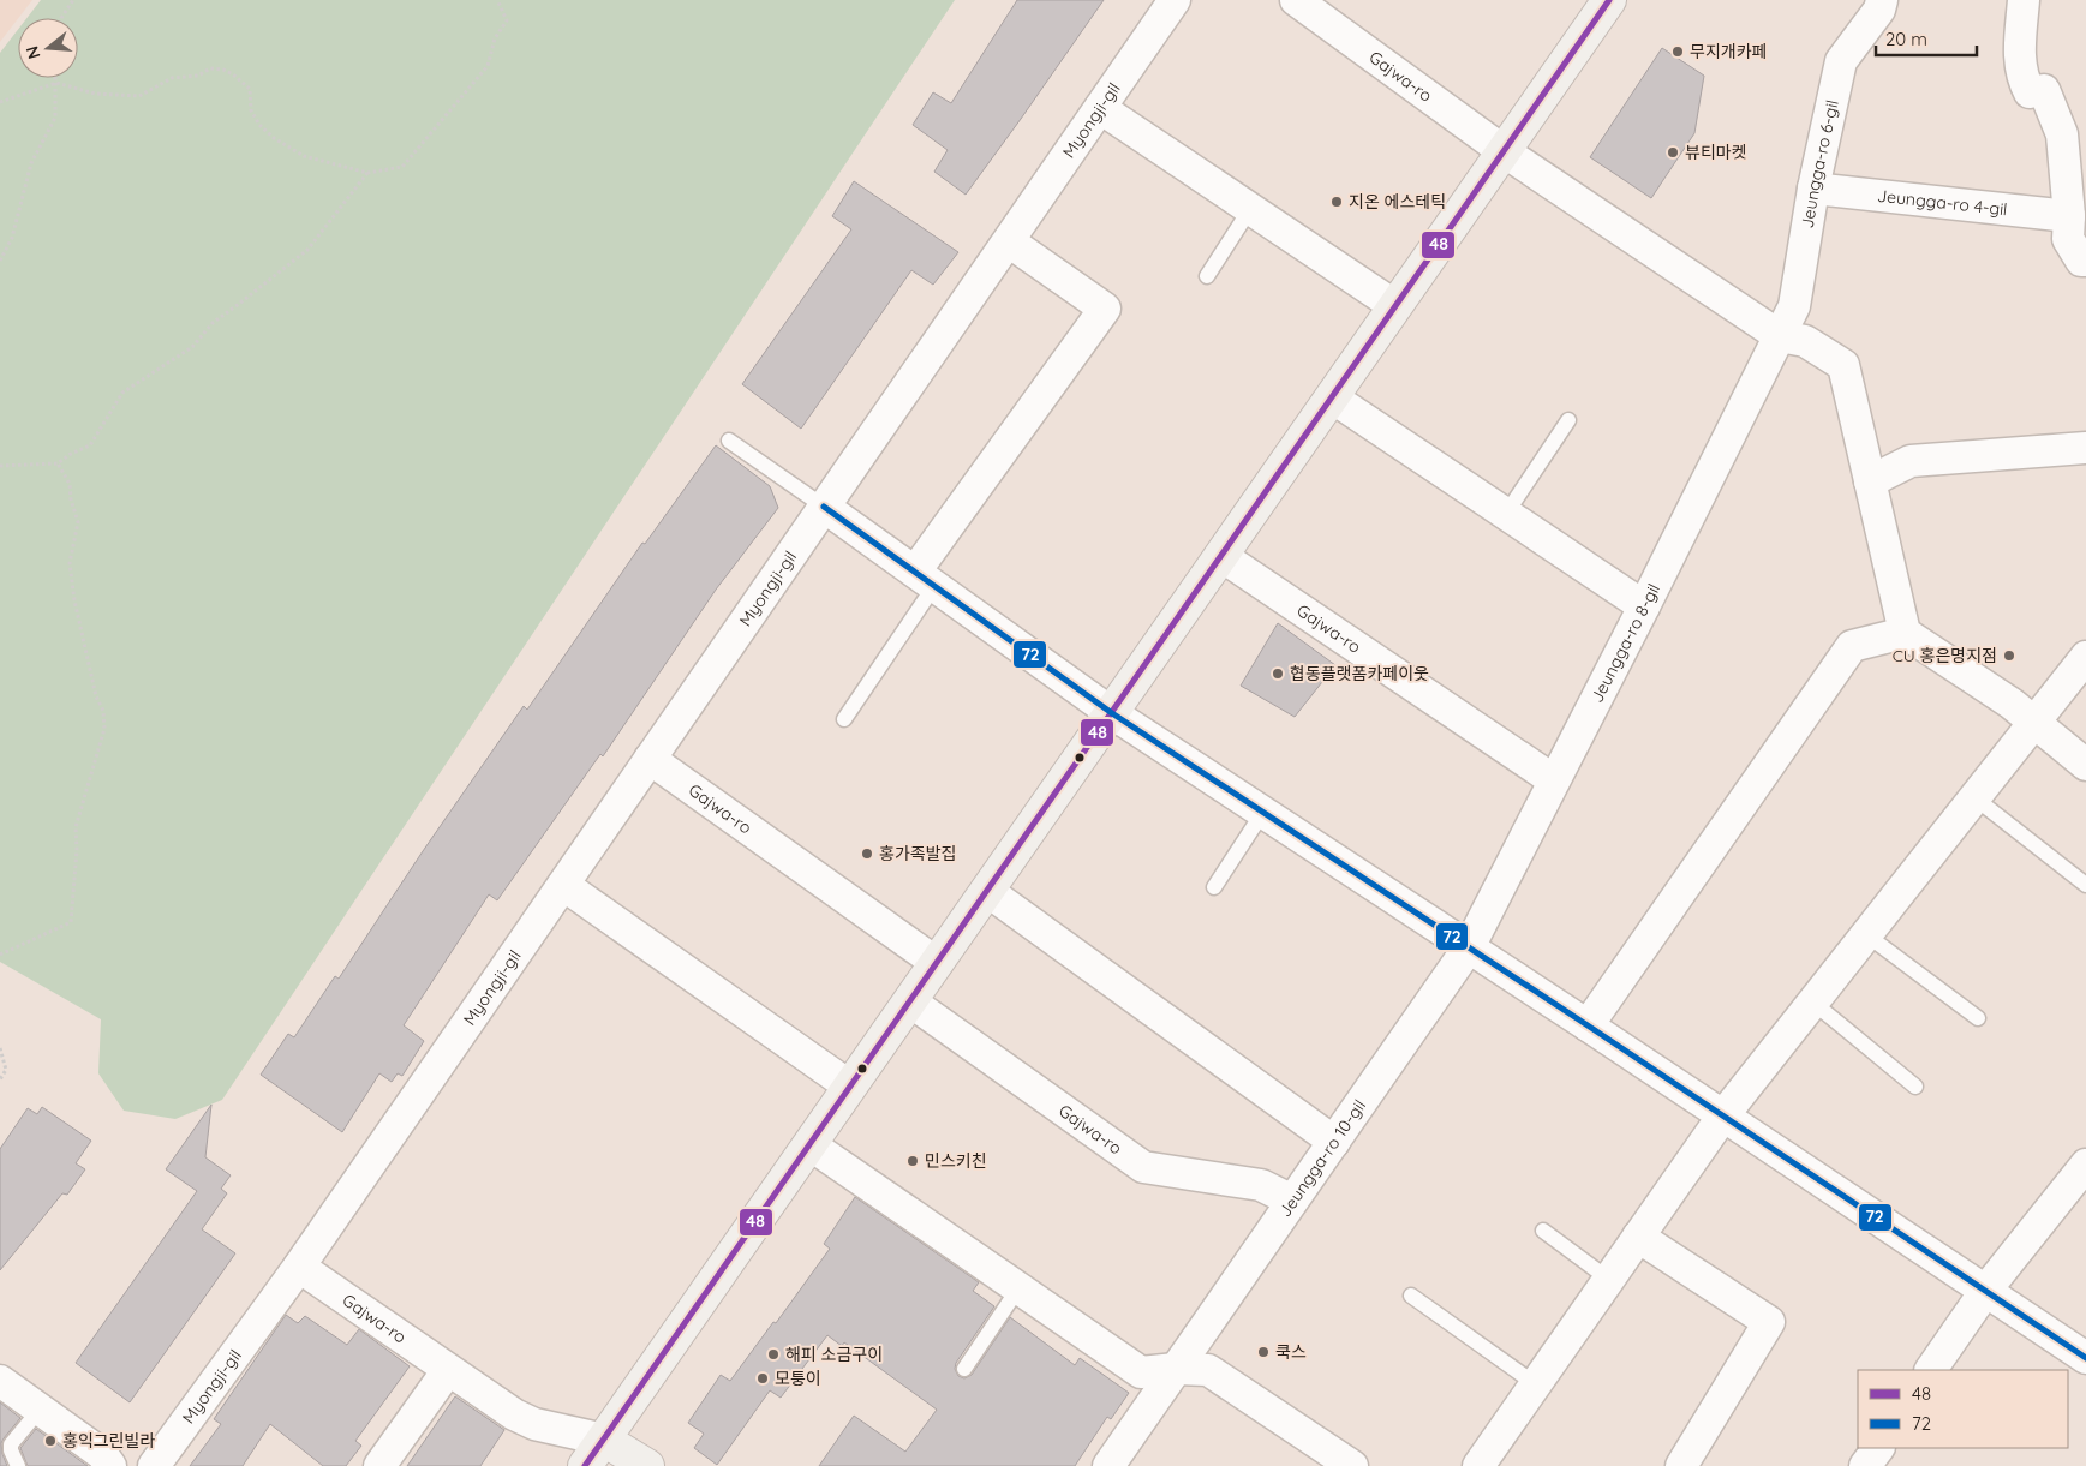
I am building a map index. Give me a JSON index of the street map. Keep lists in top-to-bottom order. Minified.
{"streets":{"street":["Gajwa-ro","Myongji-gil","Jeungga-ro 6-gil","Jeungga-ro 4-gil","Jeungga-ro 8-gil","Jeungga-ro 10-gil"]},"crossings":[["Gajwa-ro","Myongji-gil"],["Gajwa-ro","Jeungga-ro 8-gil"],["Gajwa-ro","Jeungga-ro 10-gil"],["Jeungga-ro 6-gil","Jeungga-ro 4-gil"],["Jeungga-ro 6-gil","Jeungga-ro 8-gil"],["Jeungga-ro 8-gil","Jeungga-ro 10-gil"]],"places":["무지개카페","뷰티마켓","지온 에스테틱","CU 홍은명지점","협동플랫폼카페이웃","홍가족발집","민스키친","쿡스","해피 소금구이","모퉁이","홍익그린빌라"],"lines":["transit line 48","transit line 72"],"legend":["48","72"],"scale_bar":"20 m","north":"left"}
